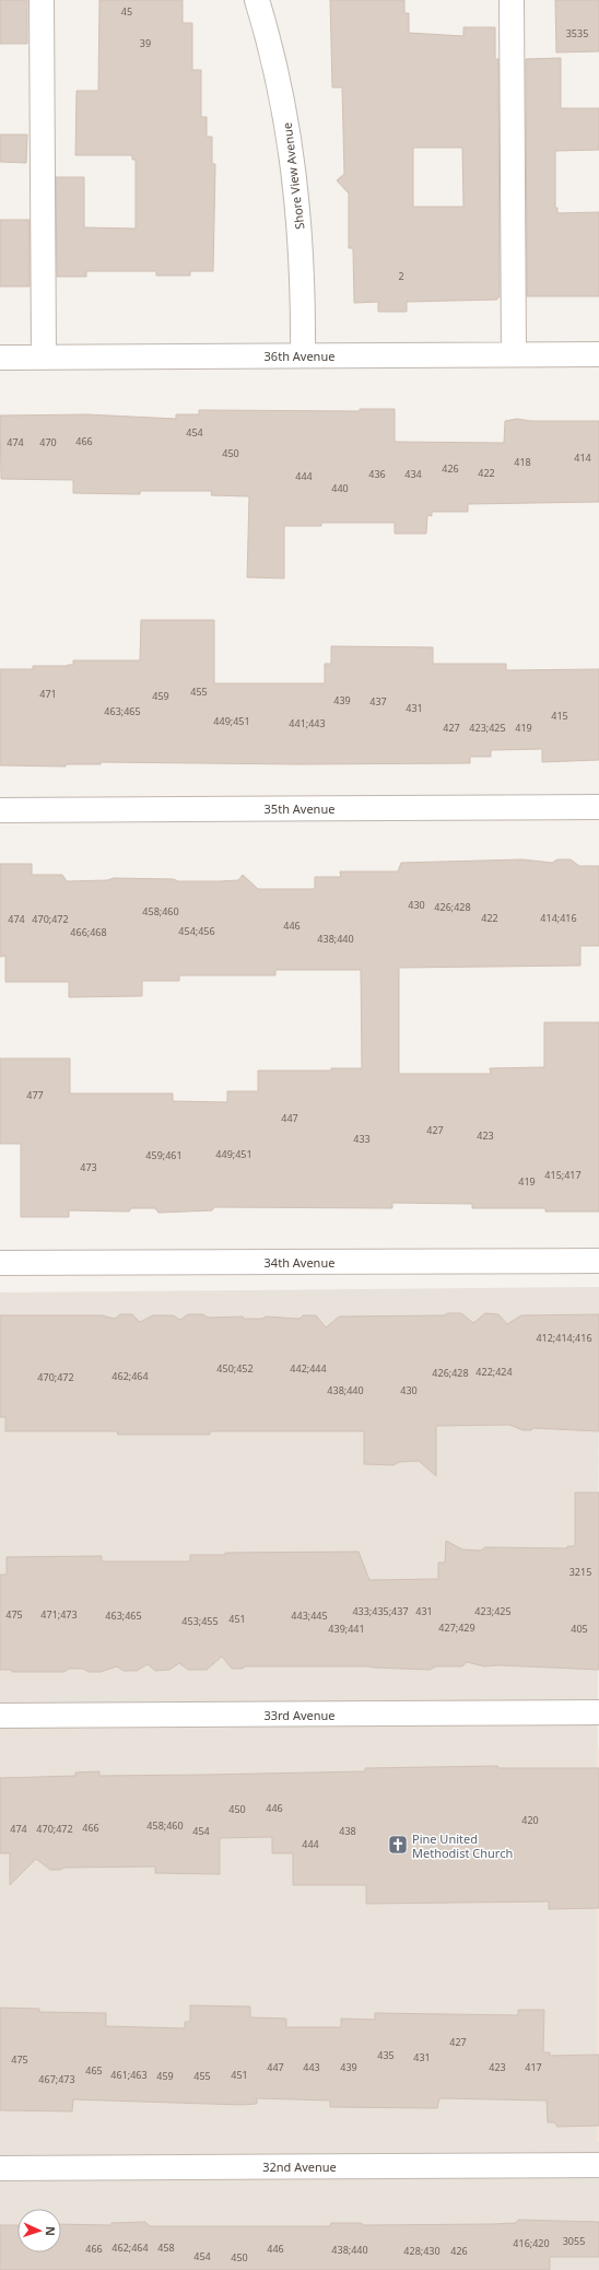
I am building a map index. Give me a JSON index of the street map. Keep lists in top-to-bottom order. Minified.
{"streets":{"street":["Shore View Avenue","36th Avenue","35th Avenue","34th Avenue","33rd Avenue","32nd Avenue"]},"crossings":[["Shore View Avenue","36th Avenue"]],"places":{"church":["Pine United Methodist Church"]},"house_numbers":["45","3535","39","2","454","466","474","470","450","414","418","426","422","436","434","444","440","455","471","459","439","437","431","463;465","415","449;451","441;443","427","423;425","419","430","426;428","458;460","422","414;416","474","470;472","446","454;456","466;468","438;440","477","447","427","423","433","449;451","459;461","473","415;417","419","412;414;416","450;452","442;444","422;424","426;428","462;464","470;472","438;440","430","3215","433;435;437","431","423;425","475","471;473","463;465","443;445","451","453;455","427;429","439;441","405","446","450","420","458;460","466","474","470;472","454","438","444","427","435","431","475","447","443","439","423","417","465","461;463","451","459","455","467;473","3055","416;420","462;464","458","466","446","438;440","428;430","426","454","450"],"north":"right"}
